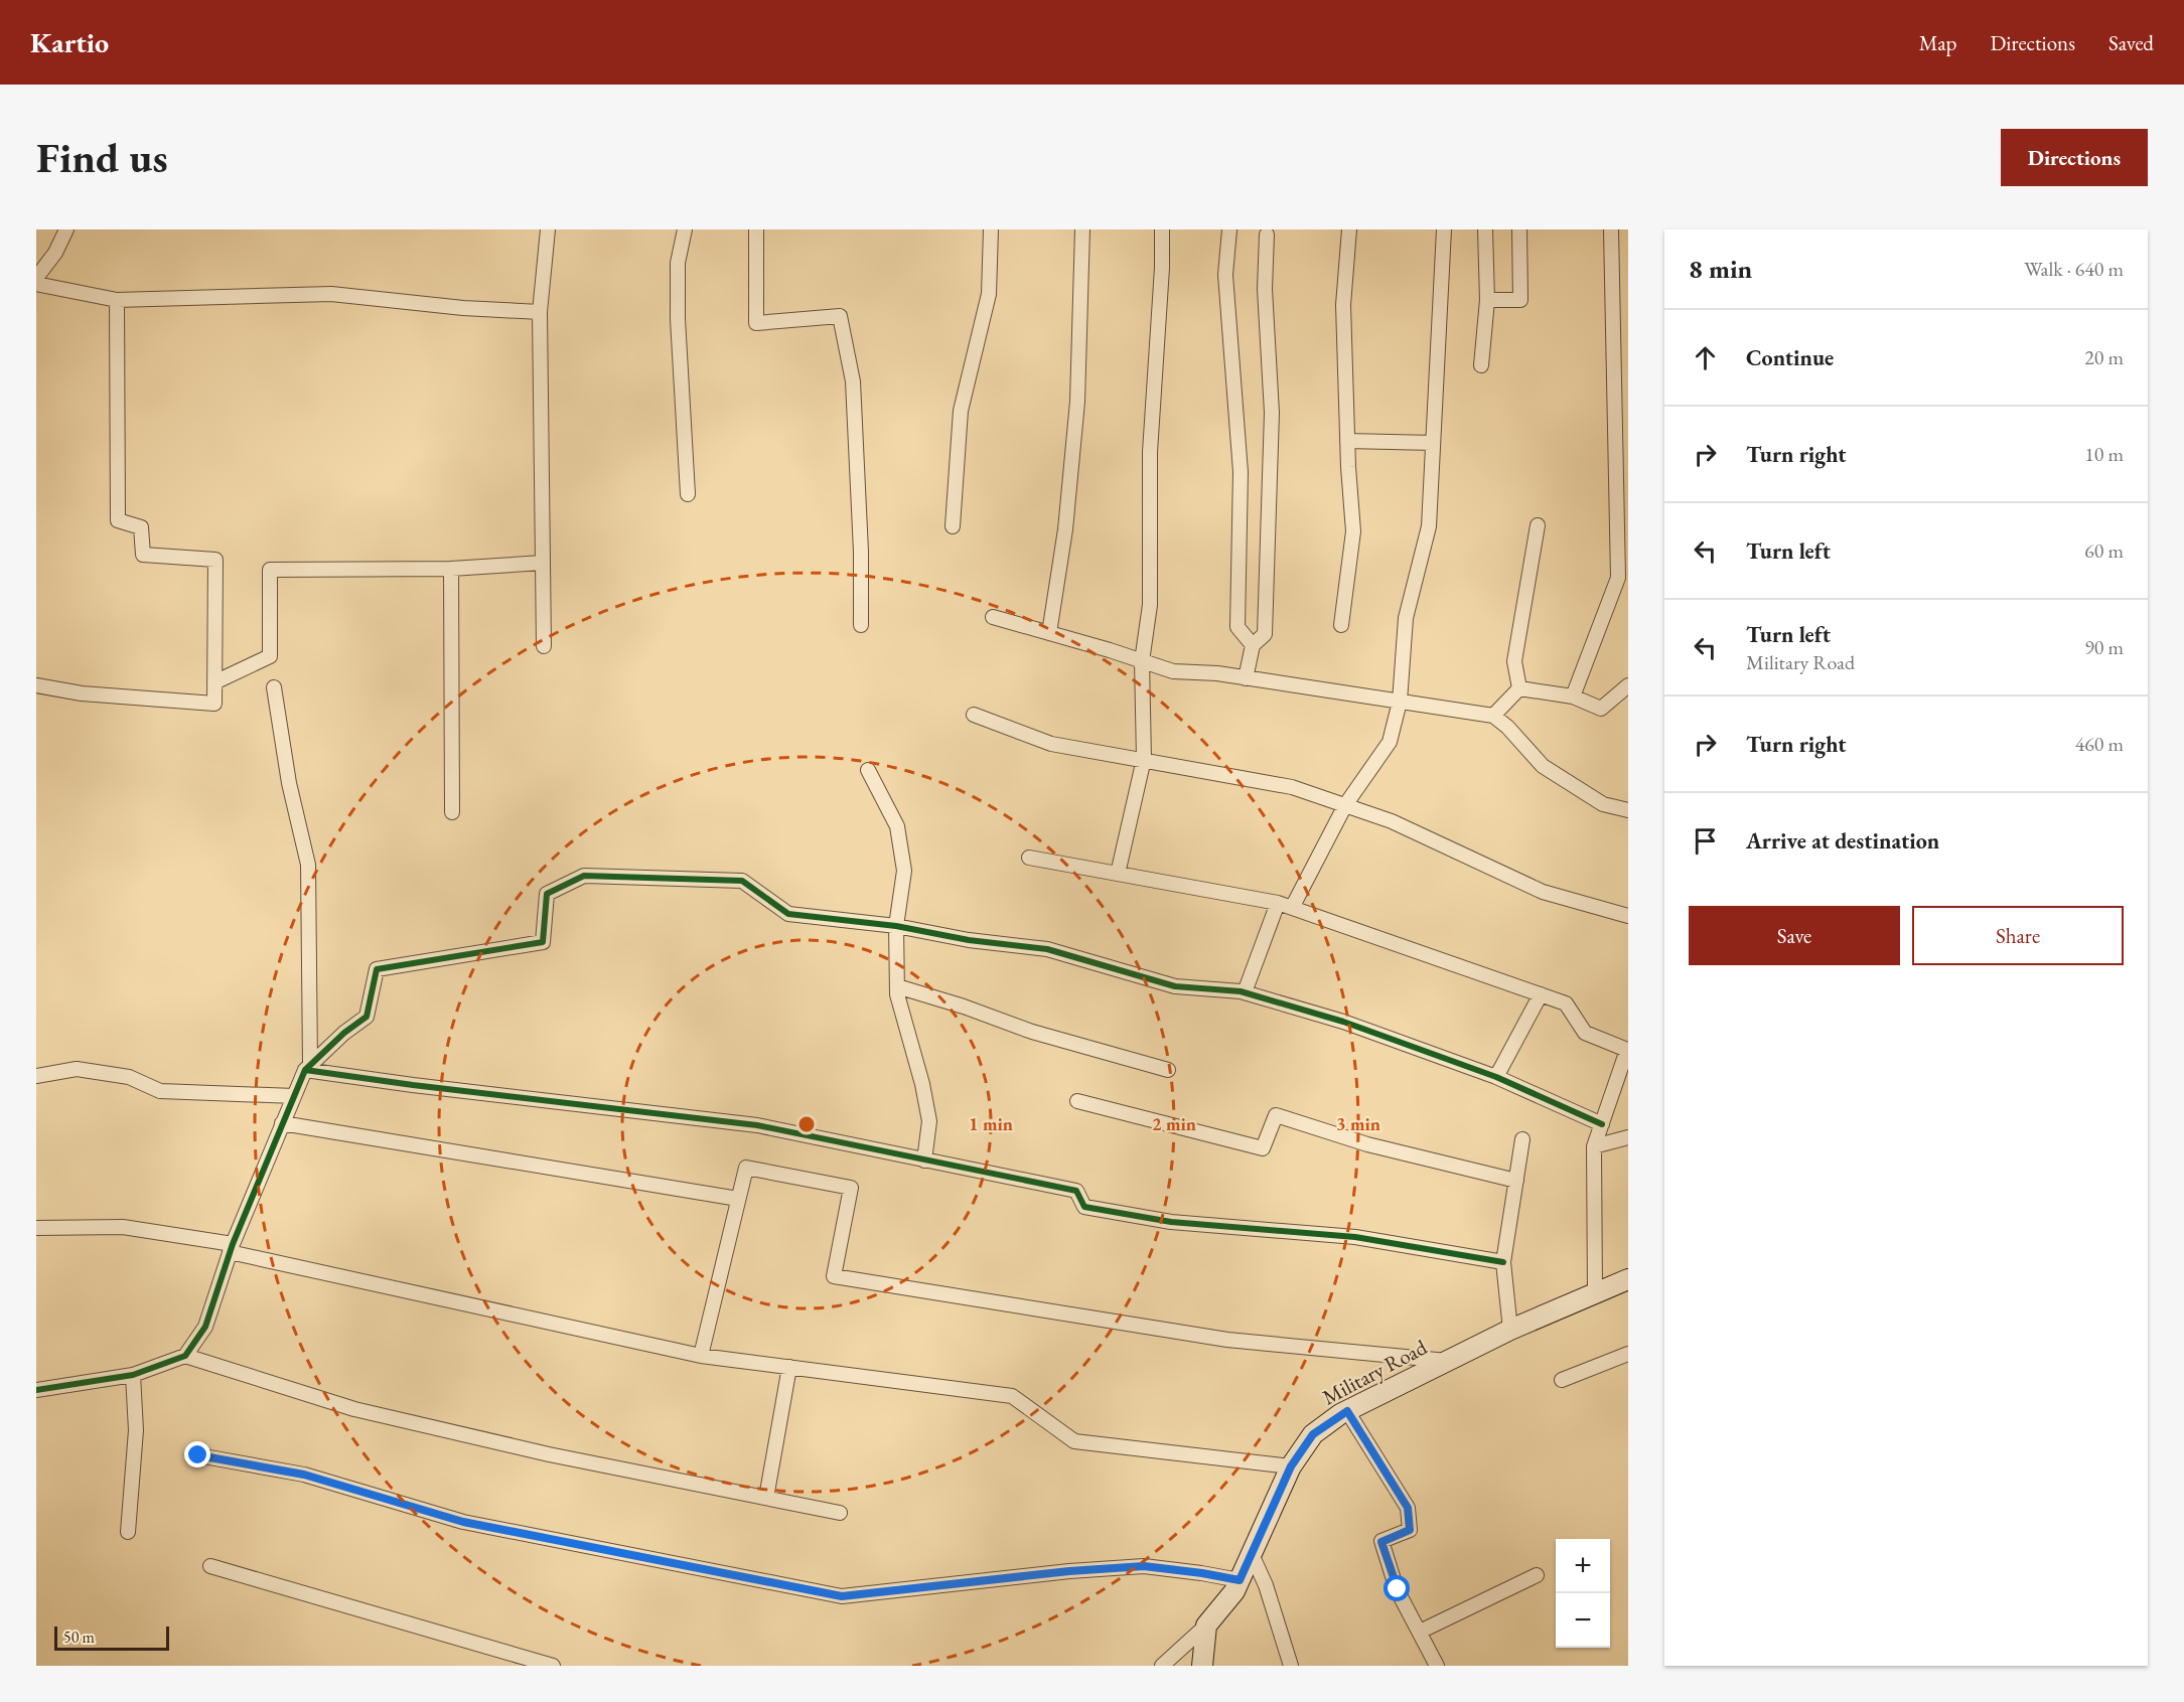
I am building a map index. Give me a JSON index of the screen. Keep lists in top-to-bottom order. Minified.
{"streets":{"street":["Military Road"]},"scale_bar":"50 m","page":{"header":"Kartio","nav":["Map","Directions","Saved"],"buttons":["Directions",["Save","Share"]],"title":"Find us","heading":["8 min","Walk · 640 m"],"list":[["Continue","20 m"],["Turn right","10 m"],["Turn left","60 m"],["Turn left","Military Road","90 m"],["Turn right","460 m"],"Arrive at destination"],"map_buttons":["+","−"],"scale":"50 m"},"rings":["1 min","2 min","3 min"]}
